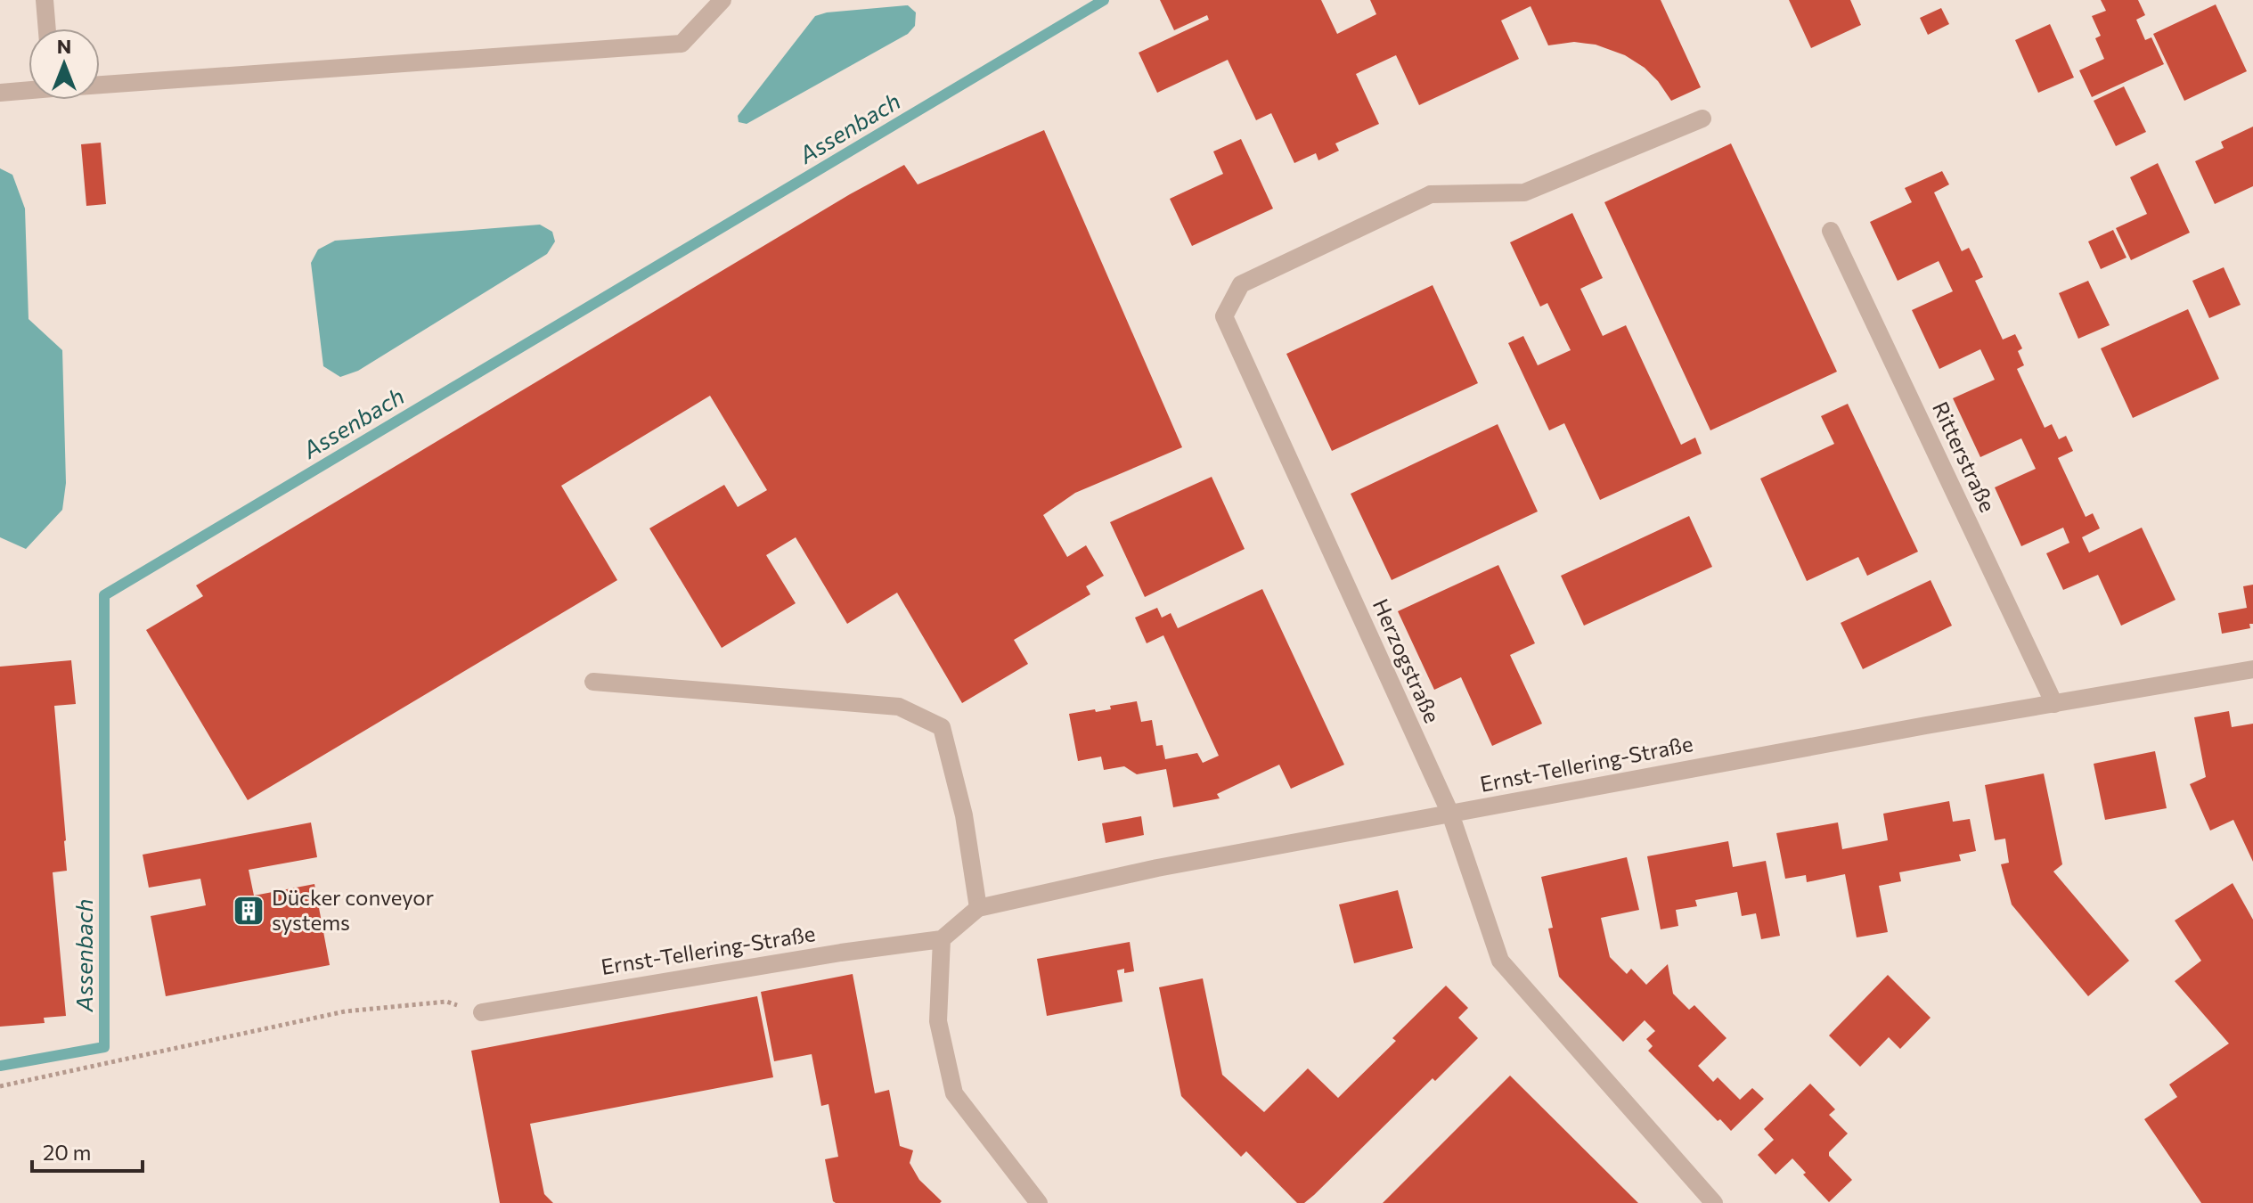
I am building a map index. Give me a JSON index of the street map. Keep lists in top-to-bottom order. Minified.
{"streets":{"street":["Ritterstraße","Herzogstraße","Ernst-Tellering-Straße"]},"crossings":[["Ritterstraße","Ernst-Tellering-Straße"],["Herzogstraße","Ernst-Tellering-Straße"]],"water":["Assenbach"],"places":{"building":["Dücker conveyor systems"]},"scale_bar":"20 m","north":"top"}
